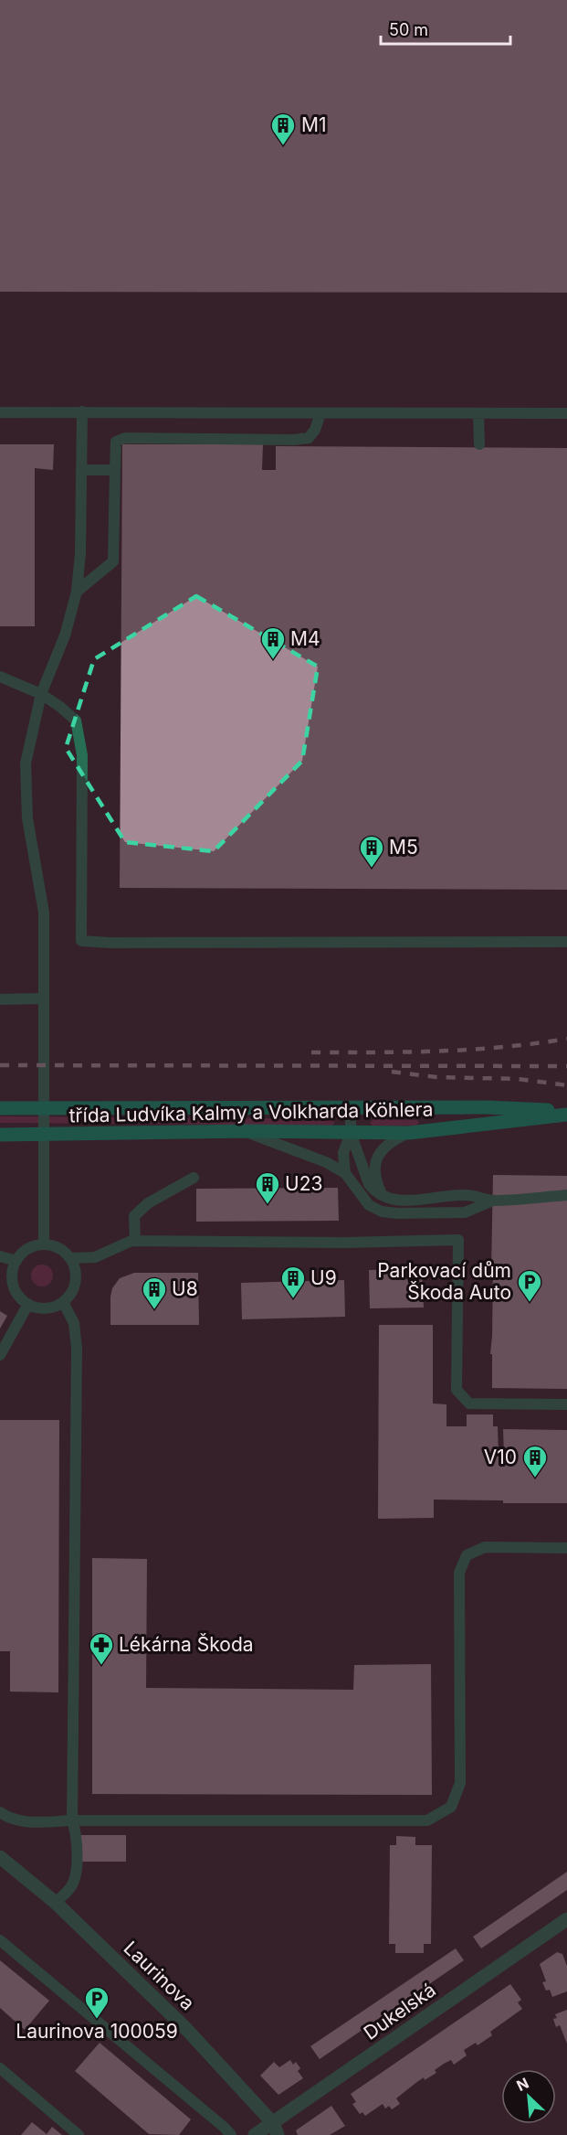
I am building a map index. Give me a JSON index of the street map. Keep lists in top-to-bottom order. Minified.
{"streets":{"street":["třída Ludvíka Kalmy a Volkharda Köhlera","Laurinova","Dukelská"]},"crossings":[["Laurinova","Dukelská"]],"places":{"building":["M1","M4","M5","U23","U9","U8","V10"],"parking":["Parkovací dům Škoda Auto","Laurinova 100059"],"pharmacy":["Lékárna Škoda"]},"scale_bar":"50 m","north":"top left"}
